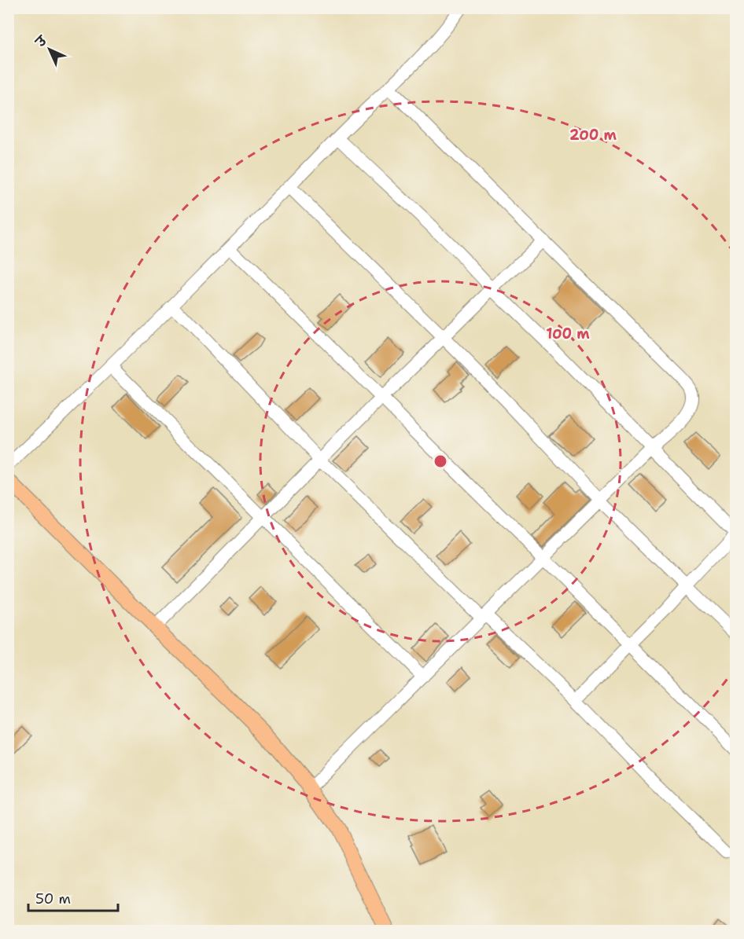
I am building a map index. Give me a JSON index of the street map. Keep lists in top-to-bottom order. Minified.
{"scale_bar":"50 m","north":"top left","rings":["200 m","100 m"]}
